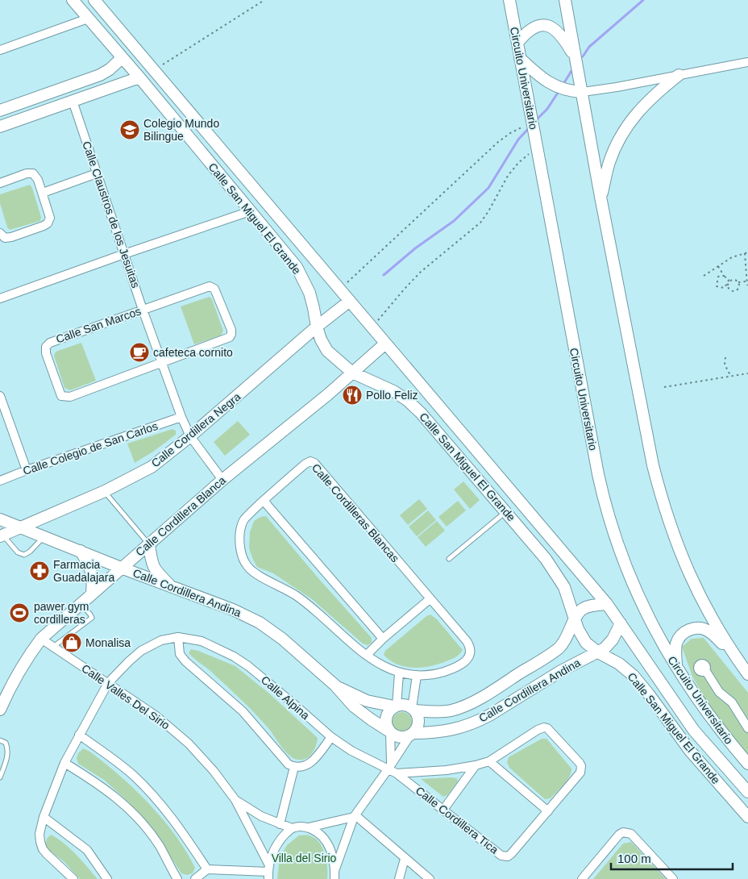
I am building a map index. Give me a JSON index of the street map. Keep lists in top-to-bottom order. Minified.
{"streets":{"street":["Circuito Universitario","Calle Claustros de los Jesuitas","Calle San Miguel El Grande","Calle San Marcos","Calle Cordillera Negra","Calle Colegio de San Carlos","Calle Cordilleras Blancas","Calle Cordillera Blanca","Calle Cordillera Andina","Calle Valles Del Sirio","Calle Alpina","Calle Cordillera Tica"]},"crossings":[["Calle Claustros de los Jesuitas","Calle San Marcos"],["Calle Claustros de los Jesuitas","Calle Cordillera Negra"],["Calle Claustros de los Jesuitas","Calle Colegio de San Carlos"],["Calle Claustros de los Jesuitas","Calle Cordillera Blanca"],["Calle San Miguel El Grande","Calle Cordillera Negra"],["Calle San Miguel El Grande","Calle Cordillera Blanca"],["Calle San Miguel El Grande","Calle Cordillera Andina"],["Calle Cordillera Negra","Calle Cordillera Andina"],["Calle Cordillera Blanca","Calle Cordillera Andina"],["Calle Cordillera Blanca","Calle Valles Del Sirio"],["Calle Valles Del Sirio","Calle Alpina"],["Calle Alpina","Calle Cordillera Tica"]],"parks":["Villa del Sirio"],"places":{"school or university":["Colegio Mundo Bilingue"],"cafe":["cafeteca cornito"],"restaurant":["Pollo Feliz"],"pharmacy":["Farmacia Guadalajara"],"sports":["pawer gym cordilleras"],"shop":["Monalisa"]},"scale_bar":"100 m"}
